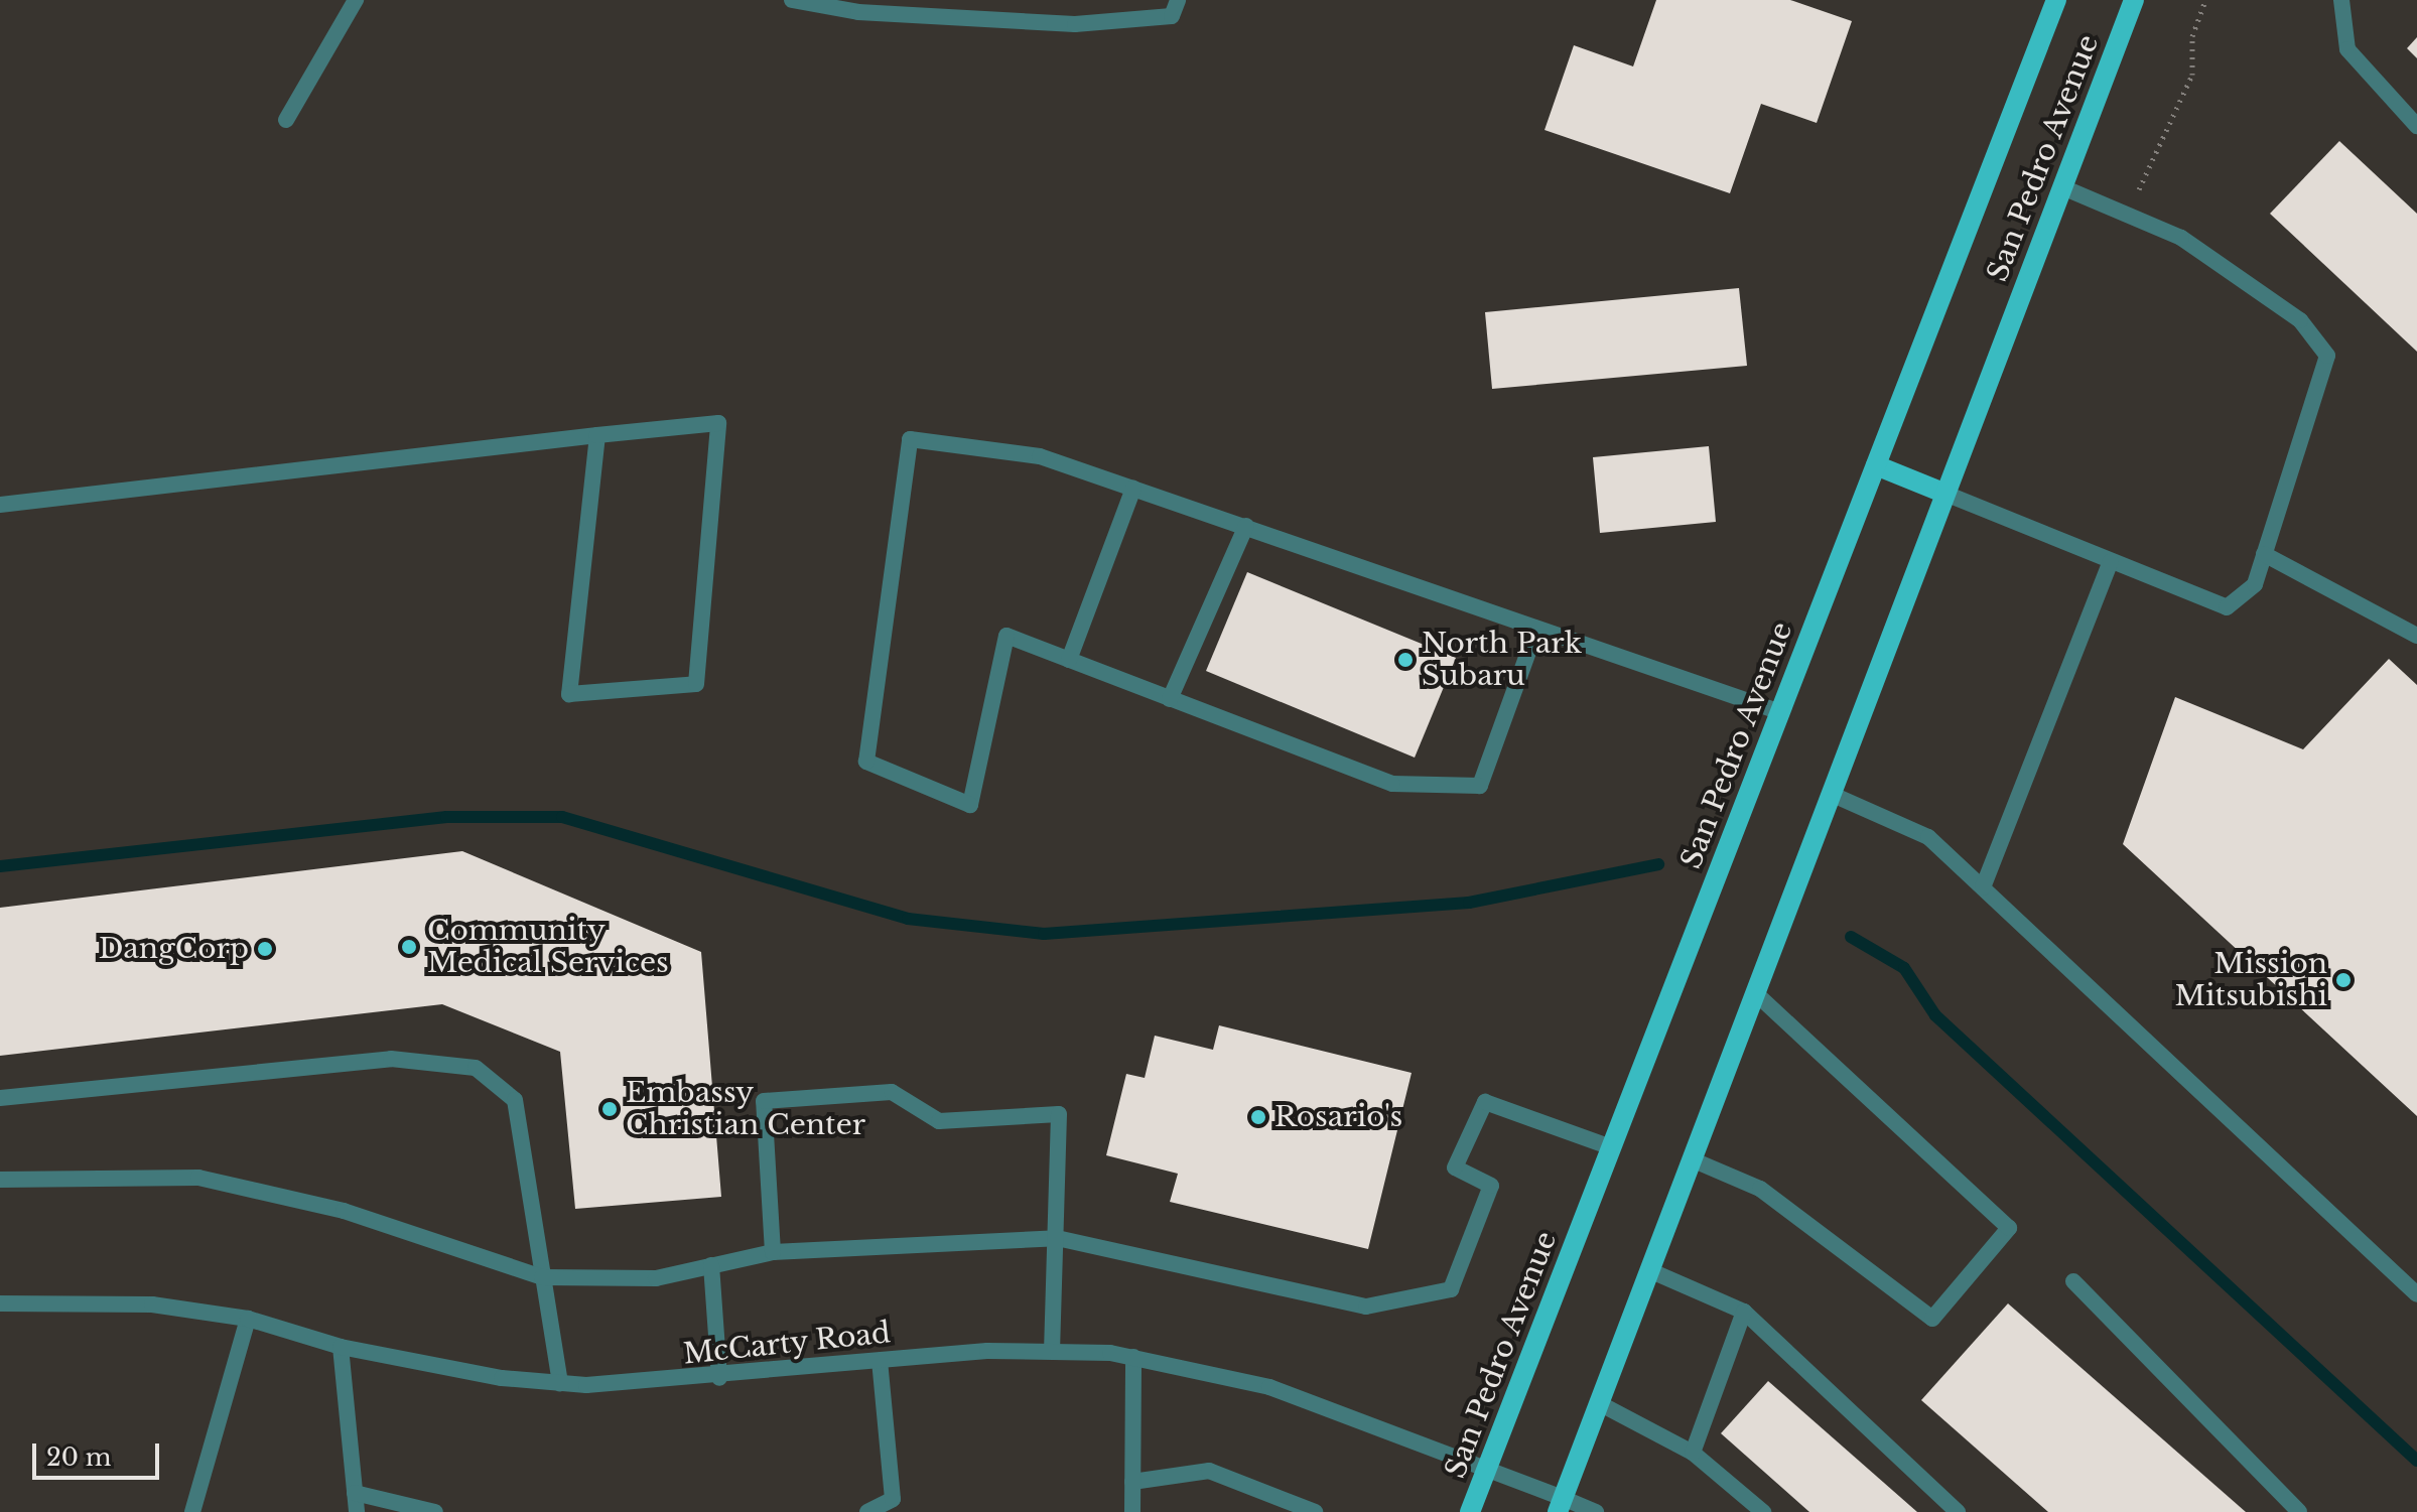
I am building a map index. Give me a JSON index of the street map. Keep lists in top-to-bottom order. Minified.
{"streets":{"main road":["San Pedro Avenue"],"street":["McCarty Road"]},"crossings":[["San Pedro Avenue","McCarty Road"]],"places":["North Park Subaru","Community Medical Services","DangCorp","Mission Mitsubishi","Embassy Christian Center","Rosario's"],"scale_bar":"20 m"}
